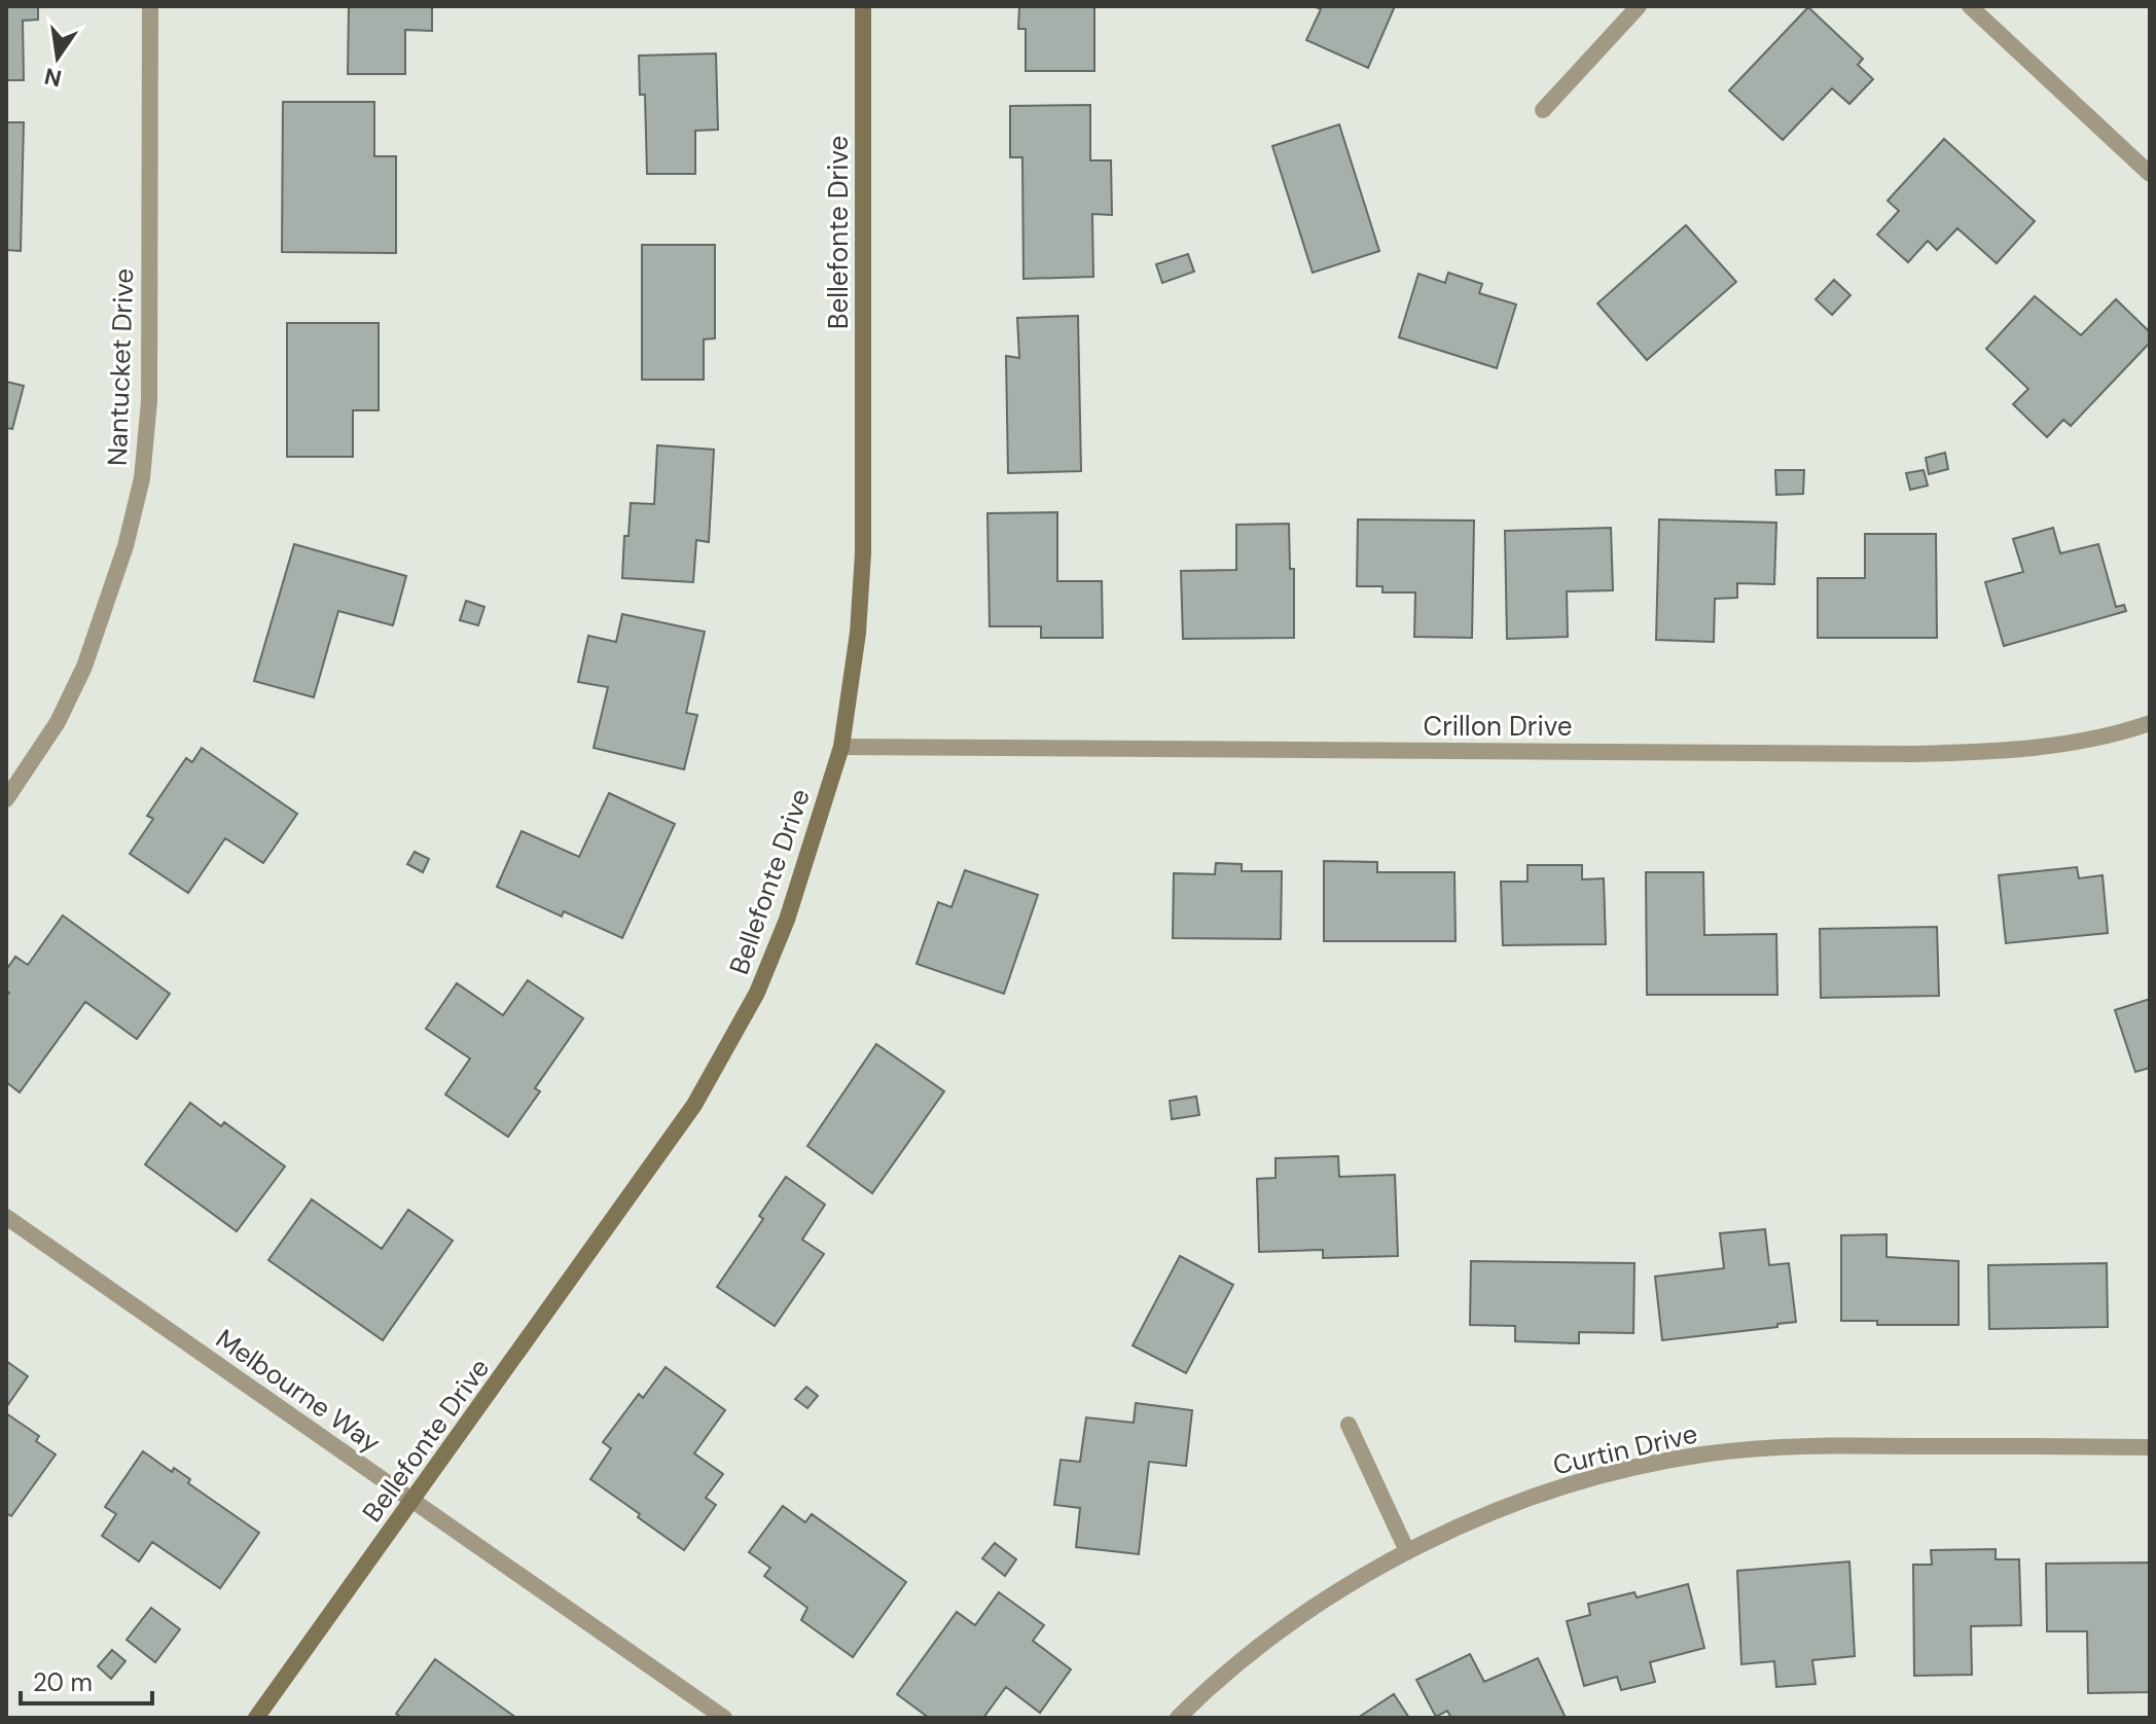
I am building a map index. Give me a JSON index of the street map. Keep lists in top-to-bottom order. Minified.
{"streets":{"street":["Bellefonte Drive","Nantucket Drive","Crillon Drive","Melbourne Way","Curtin Drive"]},"crossings":[["Bellefonte Drive","Crillon Drive"],["Bellefonte Drive","Melbourne Way"]],"scale_bar":"20 m","north":"bottom"}
